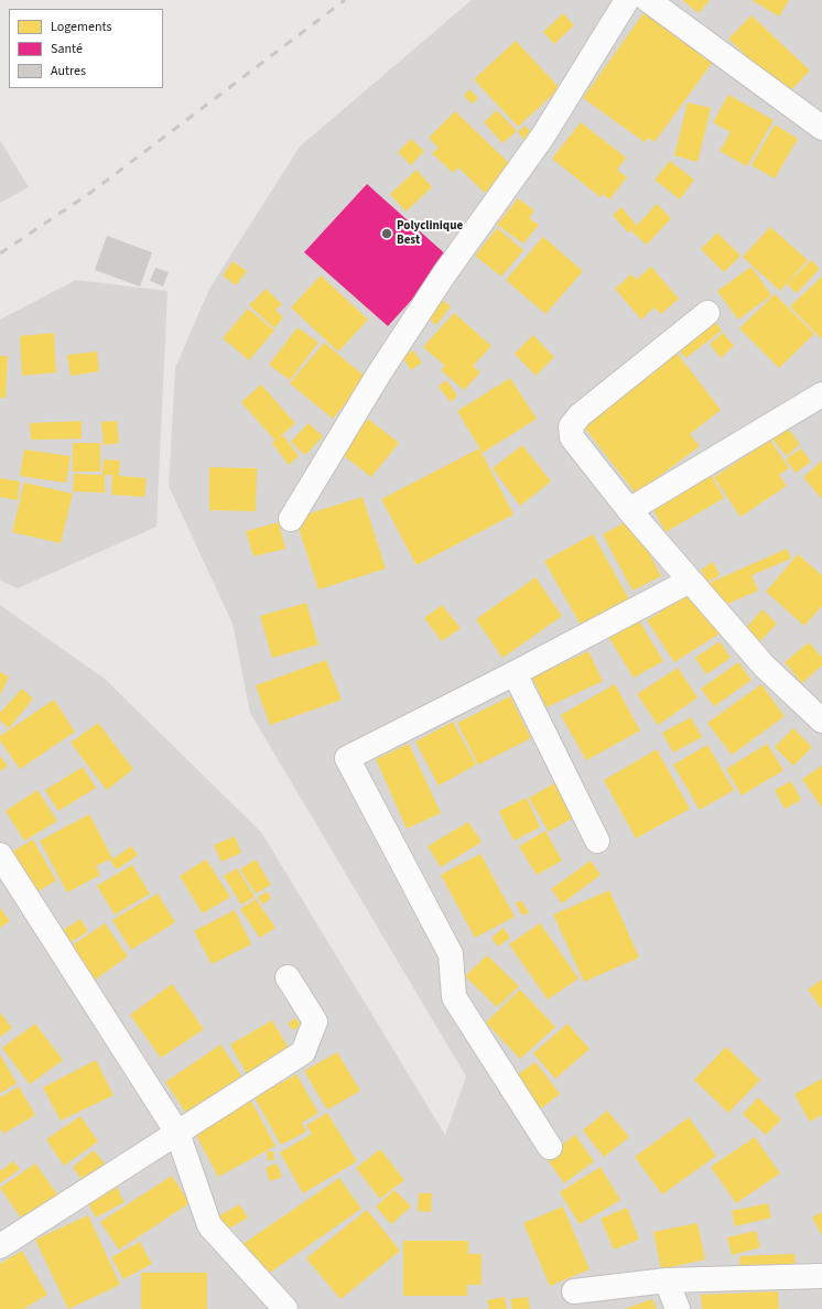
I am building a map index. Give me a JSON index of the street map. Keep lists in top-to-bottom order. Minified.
{"places":["Polyclinique Best"],"legend":["Logements","Santé","Autres"]}
